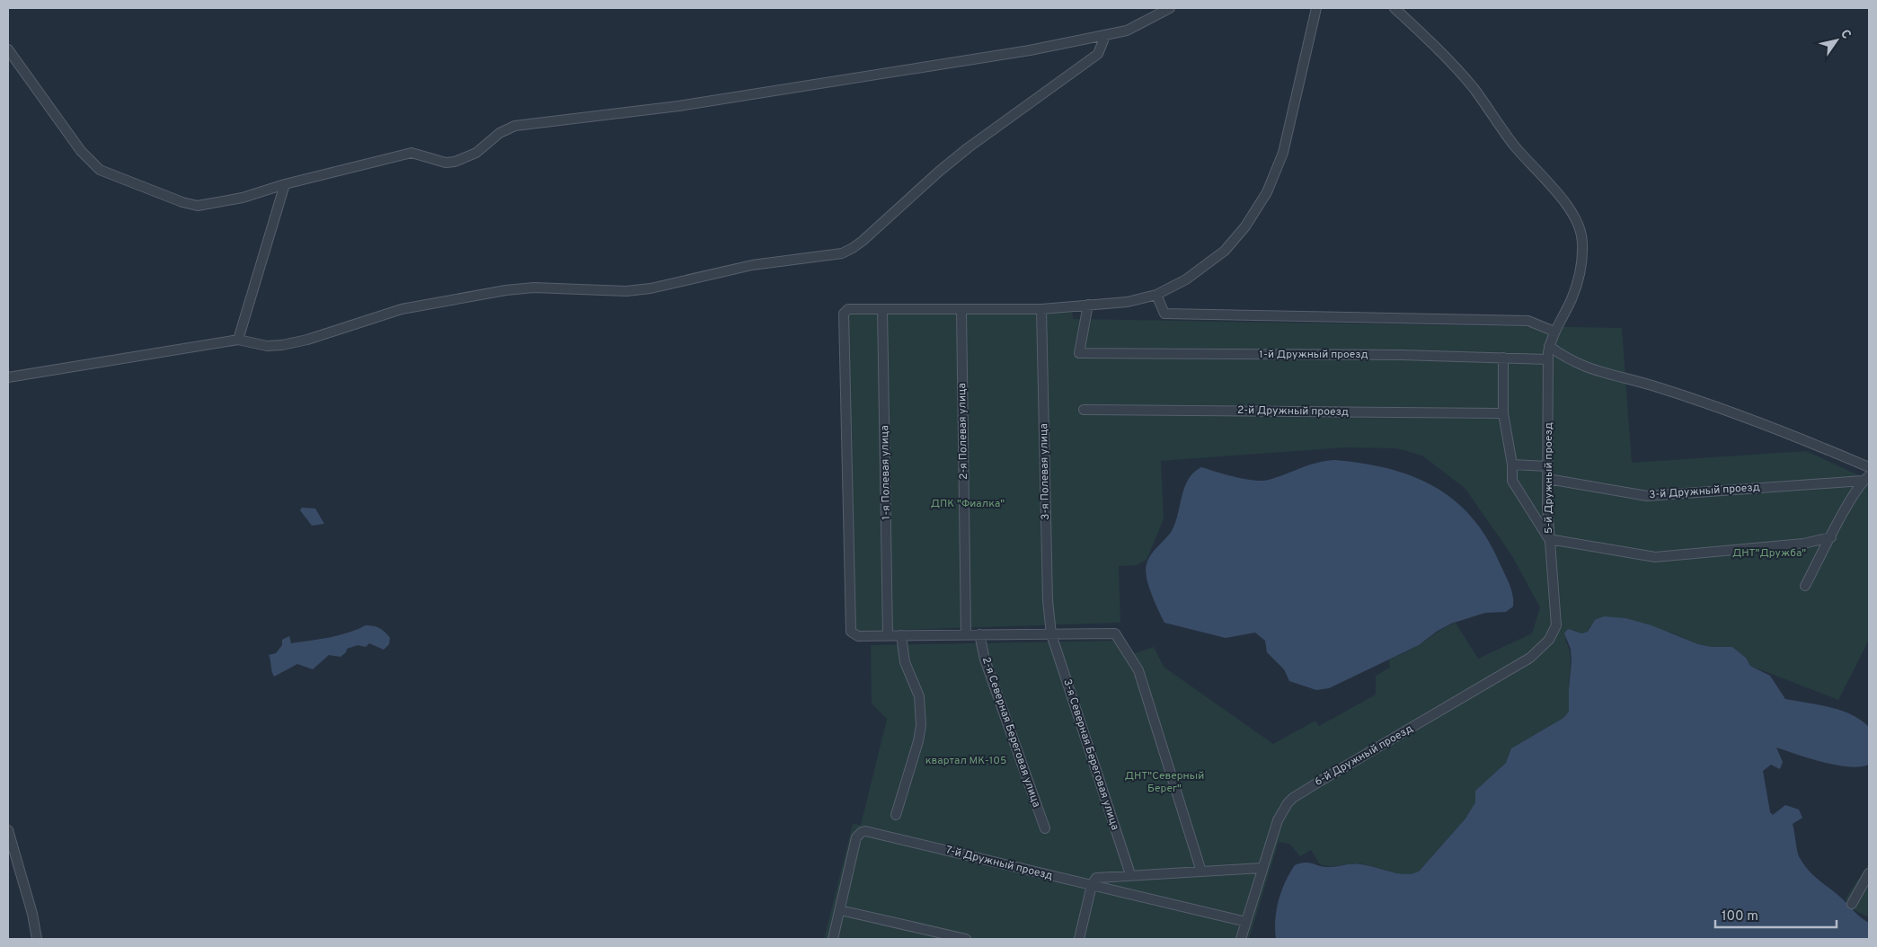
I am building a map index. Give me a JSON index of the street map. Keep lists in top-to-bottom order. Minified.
{"streets":{"street":["1-й Дружный проезд","2-й Дружный проезд","2-я Полевая улица","3-я Полевая улица","1-я Полевая улица","5-й Дружный проезд","3-й Дружный проезд","2-я Северная Береговая улица","3-я Северная Береговая улица","6-й Дружный проезд","7-й Дружный проезд"]},"crossings":[["1-й Дружный проезд","5-й Дружный проезд"],["3-я Полевая улица","3-я Северная Береговая улица"],["5-й Дружный проезд","3-й Дружный проезд"],["5-й Дружный проезд","6-й Дружный проезд"],["6-й Дружный проезд","7-й Дружный проезд"]],"parks":["ДПК \"Фиалка\"","ДНТ\"Дружба\"","квартал МК-105","ДНТ\"Северный Берег\""],"scale_bar":"100 m","north":"top right"}
